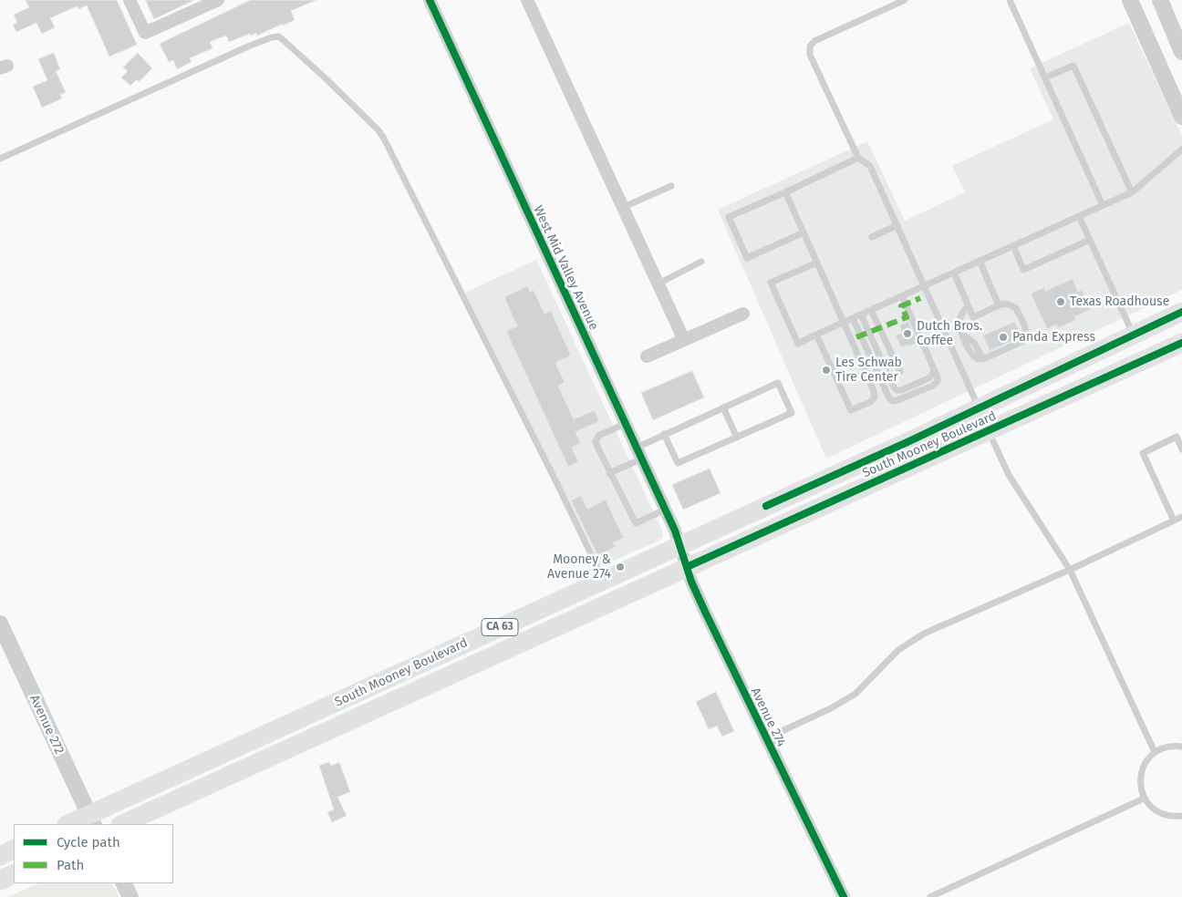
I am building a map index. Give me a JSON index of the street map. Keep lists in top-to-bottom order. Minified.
{"streets":{"main road":["South Mooney Boulevard","CA 63"],"street":["West Mid Valley Avenue","Avenue 274","Avenue 272"]},"crossings":[["West Mid Valley Avenue","South Mooney Boulevard"],["West Mid Valley Avenue","Avenue 274"],["South Mooney Boulevard","Avenue 274"],["South Mooney Boulevard","Avenue 272"]],"places":["Texas Roadhouse","Dutch Bros. Coffee","Panda Express","Les Schwab Tire Center","Mooney & Avenue 274"],"legend":["Cycle path","Path"]}
